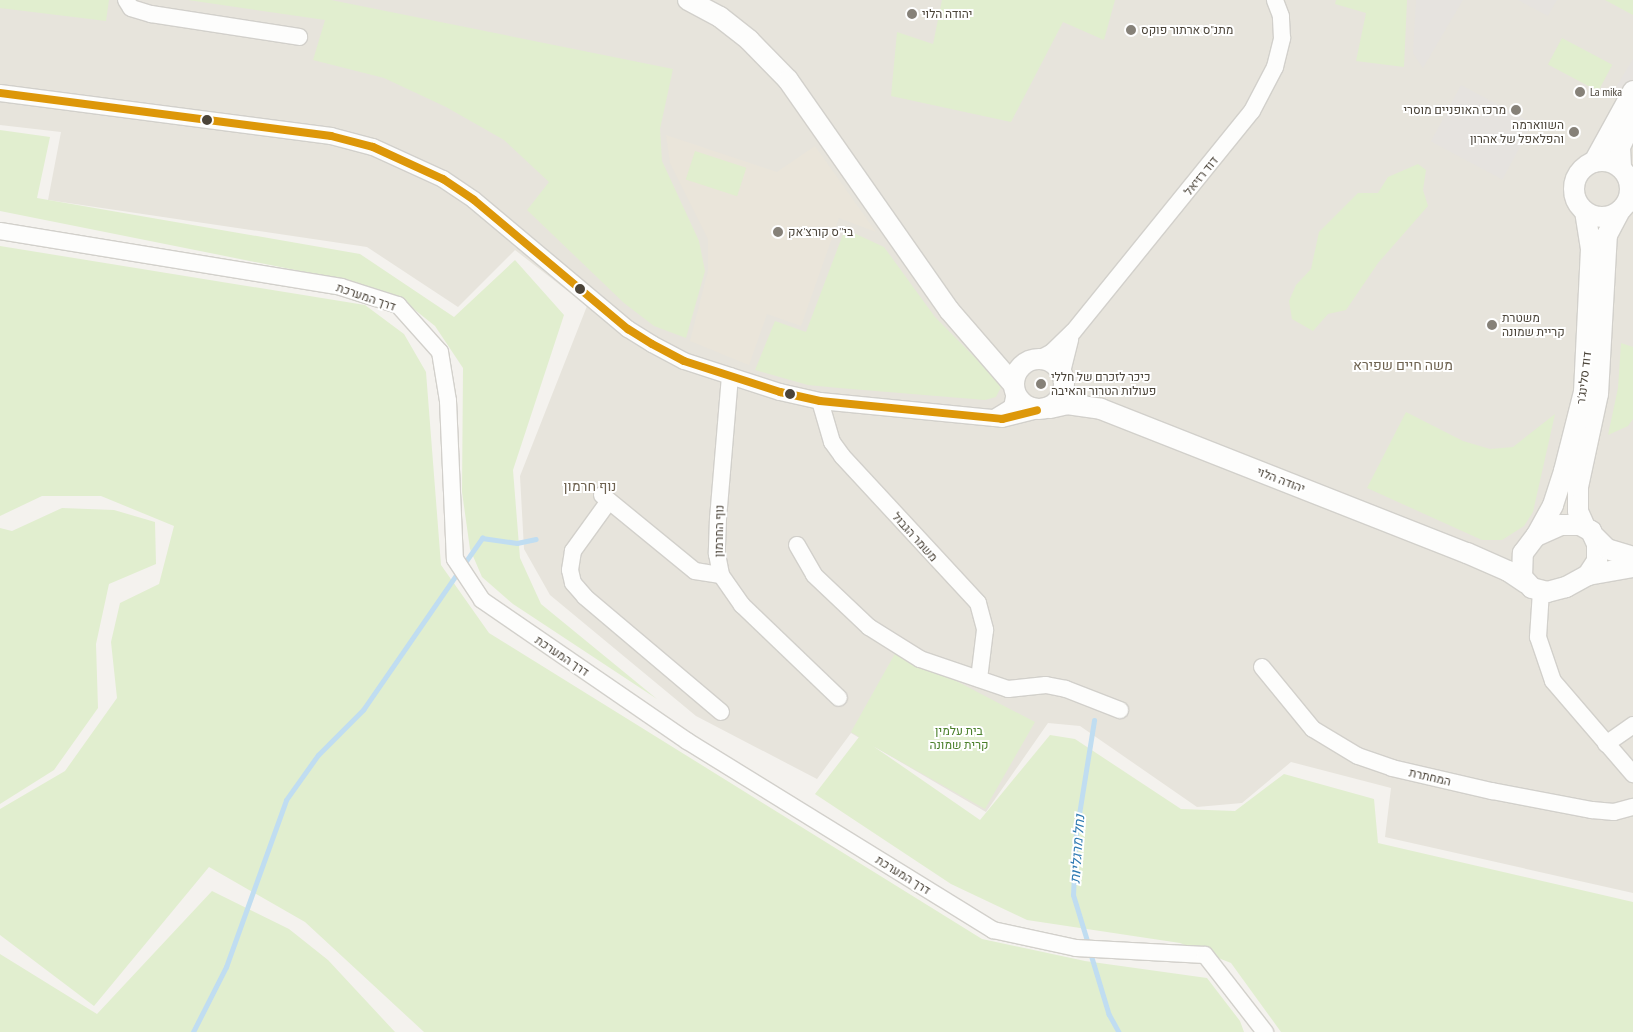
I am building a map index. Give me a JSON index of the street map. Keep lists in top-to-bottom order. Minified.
{"streets":{"street":["דוד רזיאל","דרך המערכת","דוד סלינג'ר","יהודה הלוי","נוף החרמון","משמר הגבול","המחתרת"]},"crossings":[["דוד רזיאל","יהודה הלוי"],["דוד סלינג'ר","יהודה הלוי"]],"districts":["משה חיים שפירא","נוף חרמון"],"water":["נחל מרגליות"],"parks":["בית עלמין קרית שמונה"],"places":["יהודה הלוי","מתנ\"ס ארתור פוקס","La mika","מרכז האופניים מוסרי","השווארמה והפלאפל של אהרון","בי''ס קורצ'אק","משטרת קריית שמונה","כיכר לזכרם של חללי פעולות הטרור והאיבה"]}
